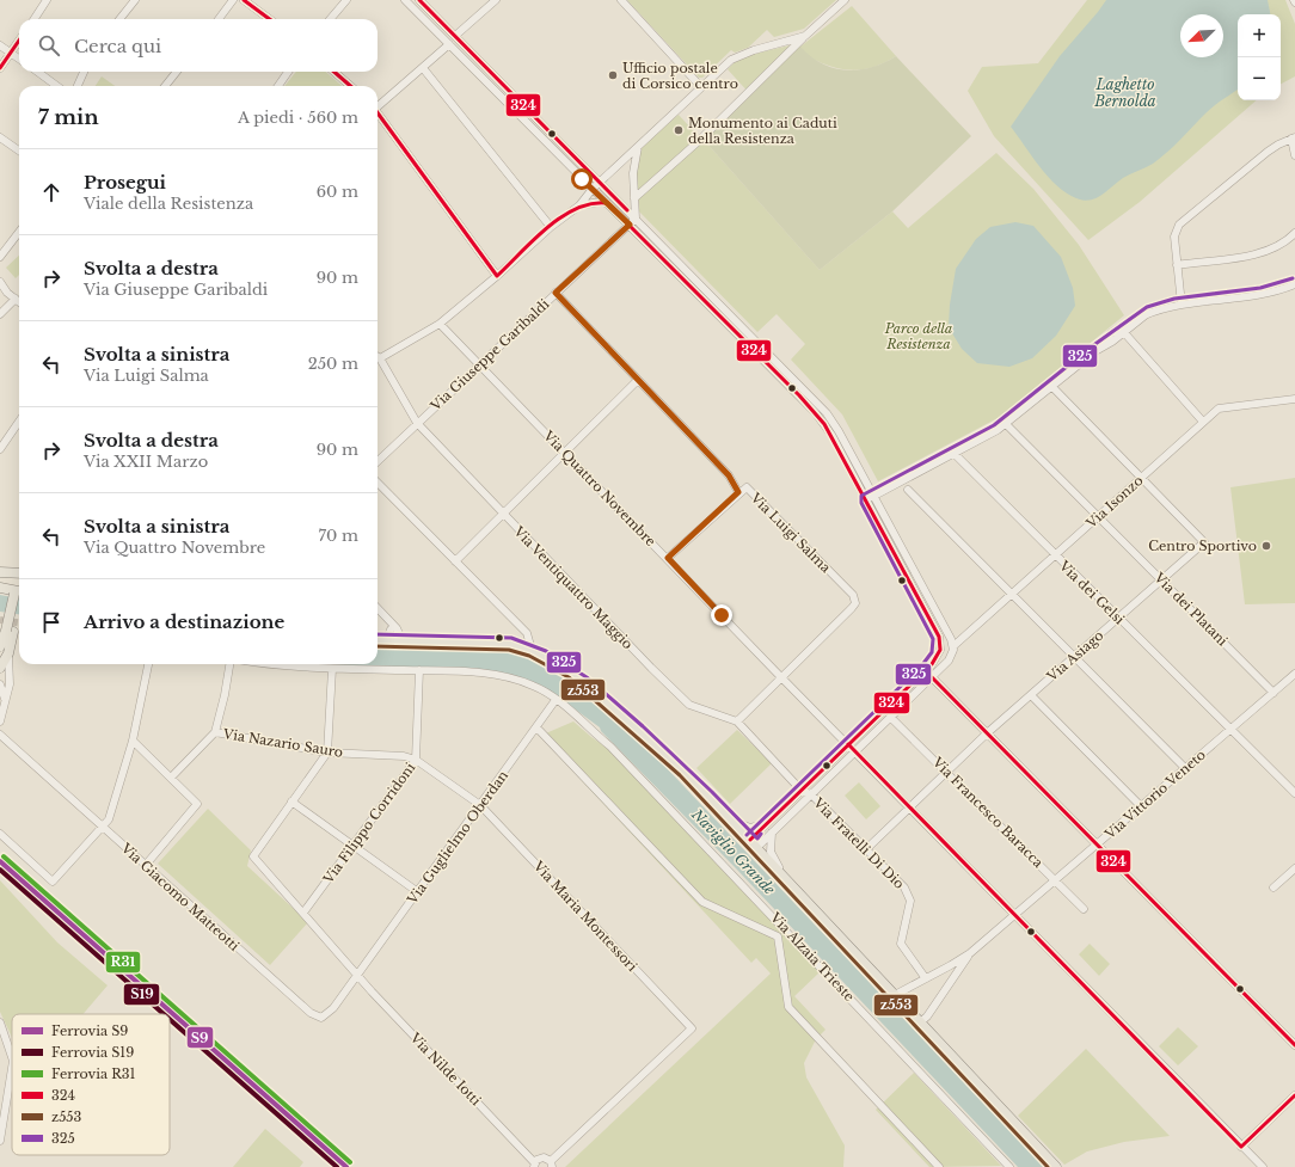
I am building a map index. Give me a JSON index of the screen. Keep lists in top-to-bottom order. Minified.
{"streets":{"street":["Via Giuseppe Garibaldi","Via Quattro Novembre","Via Isonzo","Via Luigi Salma","Via Ventiquattro Maggio","Via dei Gelsi","Via dei Platani","Via Asiago","Via Nazario Sauro","Via Vittorio Veneto","Via Francesco Baracca","Via Filippo Corridoni","Via Guglielmo Oberdan","Via Fratelli Di Dio","Via Giacomo Matteotti","Via Maria Montessori","Via Alzaia Trieste","Via Nilde Iotti"]},"crossings":[["Via Giuseppe Garibaldi","Via Quattro Novembre"],["Via Giuseppe Garibaldi","Via Luigi Salma"],["Via Giuseppe Garibaldi","Via Ventiquattro Maggio"],["Via Quattro Novembre","Via Luigi Salma"],["Via Quattro Novembre","Via Asiago"],["Via Quattro Novembre","Via Vittorio Veneto"],["Via Isonzo","Via dei Gelsi"],["Via Isonzo","Via dei Platani"],["Via Isonzo","Via Asiago"],["Via Luigi Salma","Via Ventiquattro Maggio"],["Via Ventiquattro Maggio","Via Fratelli Di Dio"],["Via dei Gelsi","Via Asiago"],["Via dei Gelsi","Via Vittorio Veneto"],["Via dei Platani","Via Asiago"],["Via dei Platani","Via Vittorio Veneto"],["Via Asiago","Via Francesco Baracca"],["Via Asiago","Via Fratelli Di Dio"],["Via Nazario Sauro","Via Filippo Corridoni"],["Via Nazario Sauro","Via Guglielmo Oberdan"],["Via Nazario Sauro","Via Maria Montessori"],["Via Vittorio Veneto","Via Francesco Baracca"],["Via Vittorio Veneto","Via Fratelli Di Dio"],["Via Filippo Corridoni","Via Alzaia Trieste"],["Via Filippo Corridoni","Via Nilde Iotti"],["Via Guglielmo Oberdan","Via Giacomo Matteotti"],["Via Guglielmo Oberdan","Via Maria Montessori"],["Via Guglielmo Oberdan","Via Alzaia Trieste"],["Via Guglielmo Oberdan","Via Nilde Iotti"],["Via Giacomo Matteotti","Via Nilde Iotti"]],"water":["Laghetto Bernolda","Naviglio Grande"],"parks":["Parco della Resistenza"],"places":["Ufficio postale di Corsico centro","Monumento ai Caduti della Resistenza","Centro Sportivo"],"lines":["transit line 324","transit line 325","transit line z553","rail line R31","rail line S9","rail line S19"],"legend":["Ferrovia S9","Ferrovia S19","Ferrovia R31","324","z553","325"],"north":"bottom left","page":{"map_buttons":["+","−"],"search":"Cerca qui","heading":["7 min","A piedi · 560 m"],"list":[["Prosegui","Viale della Resistenza","60 m"],["Svolta a destra","Via Giuseppe Garibaldi","90 m"],["Svolta a sinistra","Via Luigi Salma","250 m"],["Svolta a destra","Via XXII Marzo","90 m"],["Svolta a sinistra","Via Quattro Novembre","70 m"],"Arrivo a destinazione"]}}
